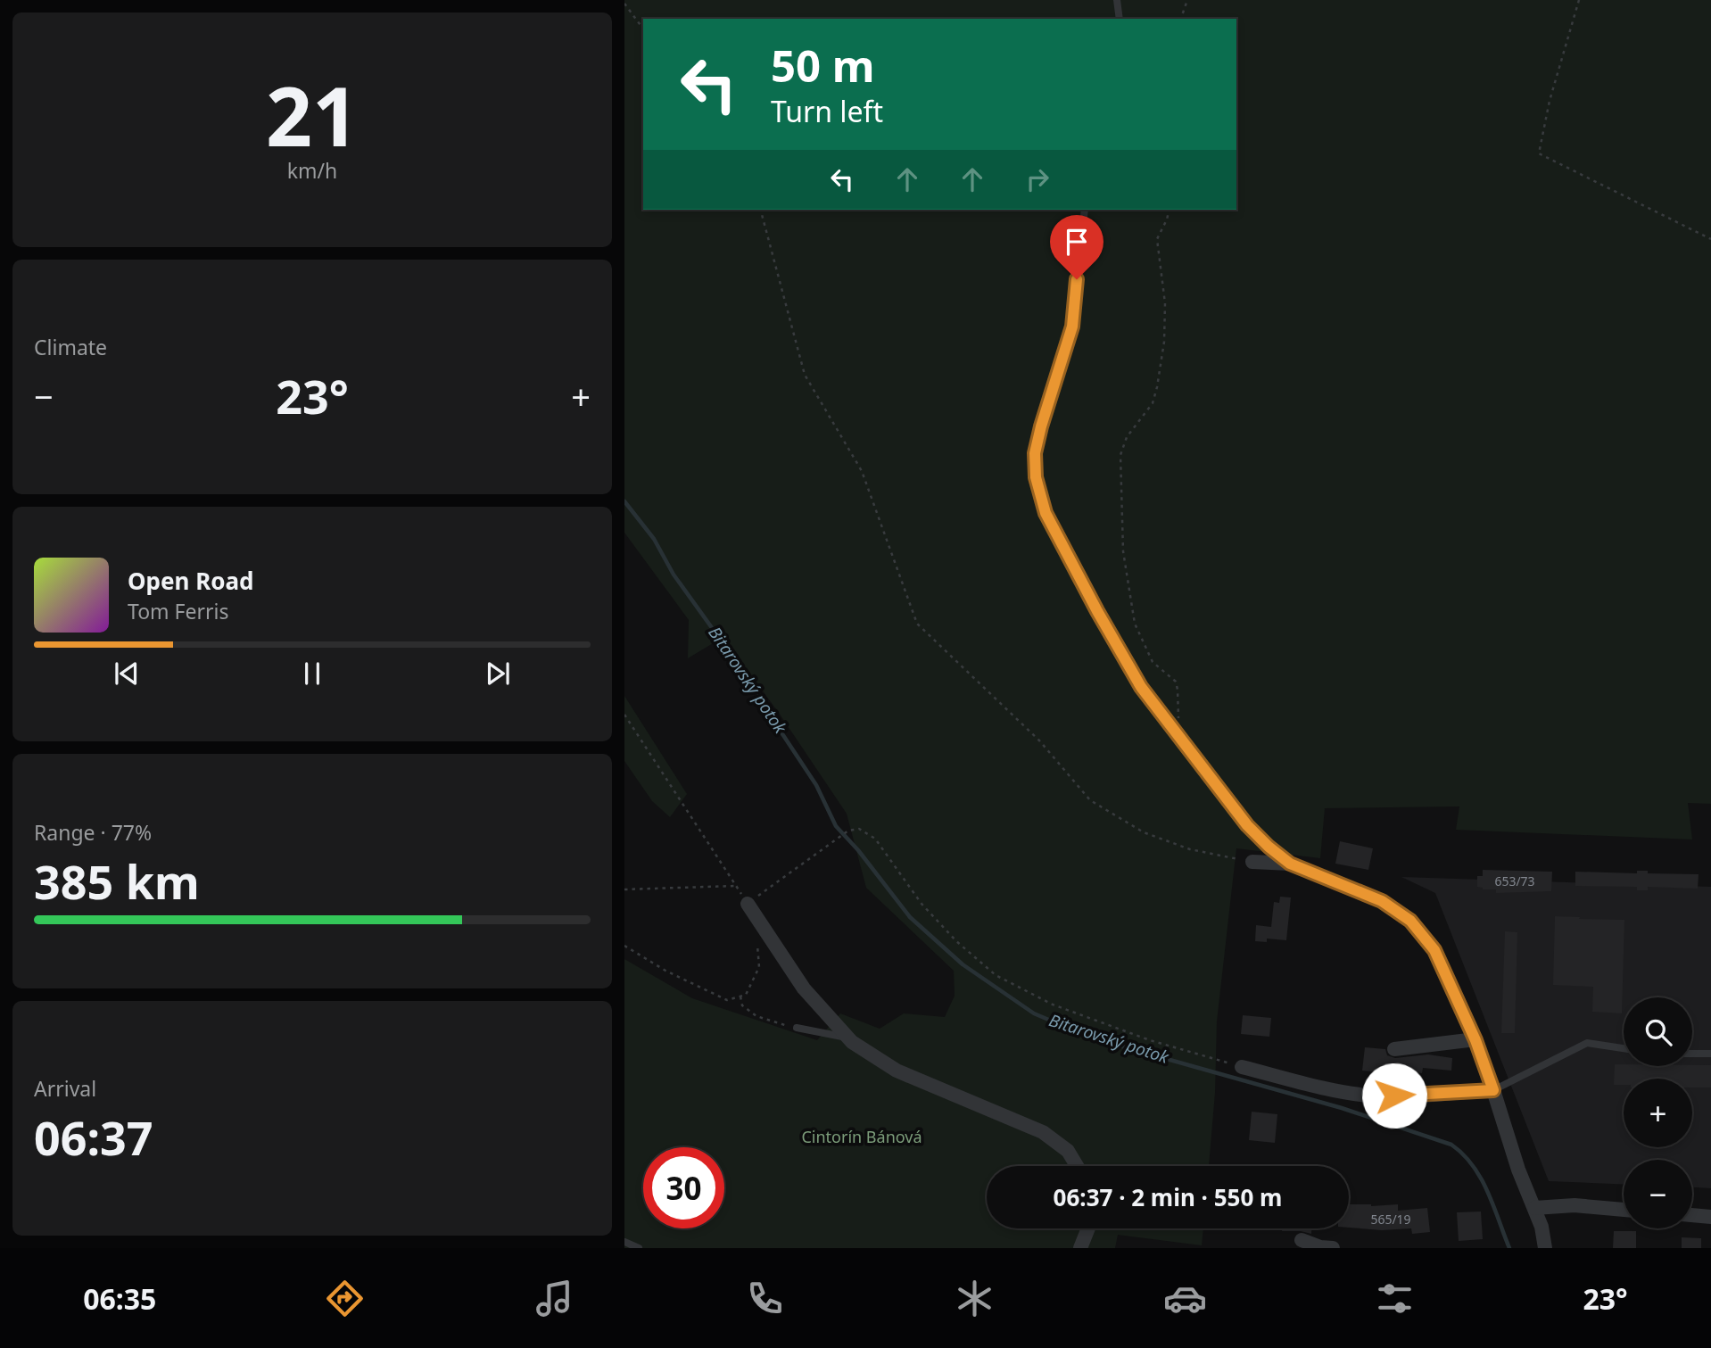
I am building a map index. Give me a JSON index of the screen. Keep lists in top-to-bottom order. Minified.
{"water":["Bitarovský potok"],"parks":["Cintorín Bánová"],"house_numbers":["653/73","565/19"],"page":{"tile":[["21","km/h"],"Climate",["Range · 77%","385 km"],["Arrival","06:37"]],"turn":["50 m","Turn left"],"heat":["−","23°","+"],"song":["Open Road","Tom Ferris"],"map_buttons":["+","−"],"limit":"30","trip":"06:37 · 2 min · 550 m","tabs":["06:35","23°"]}}
